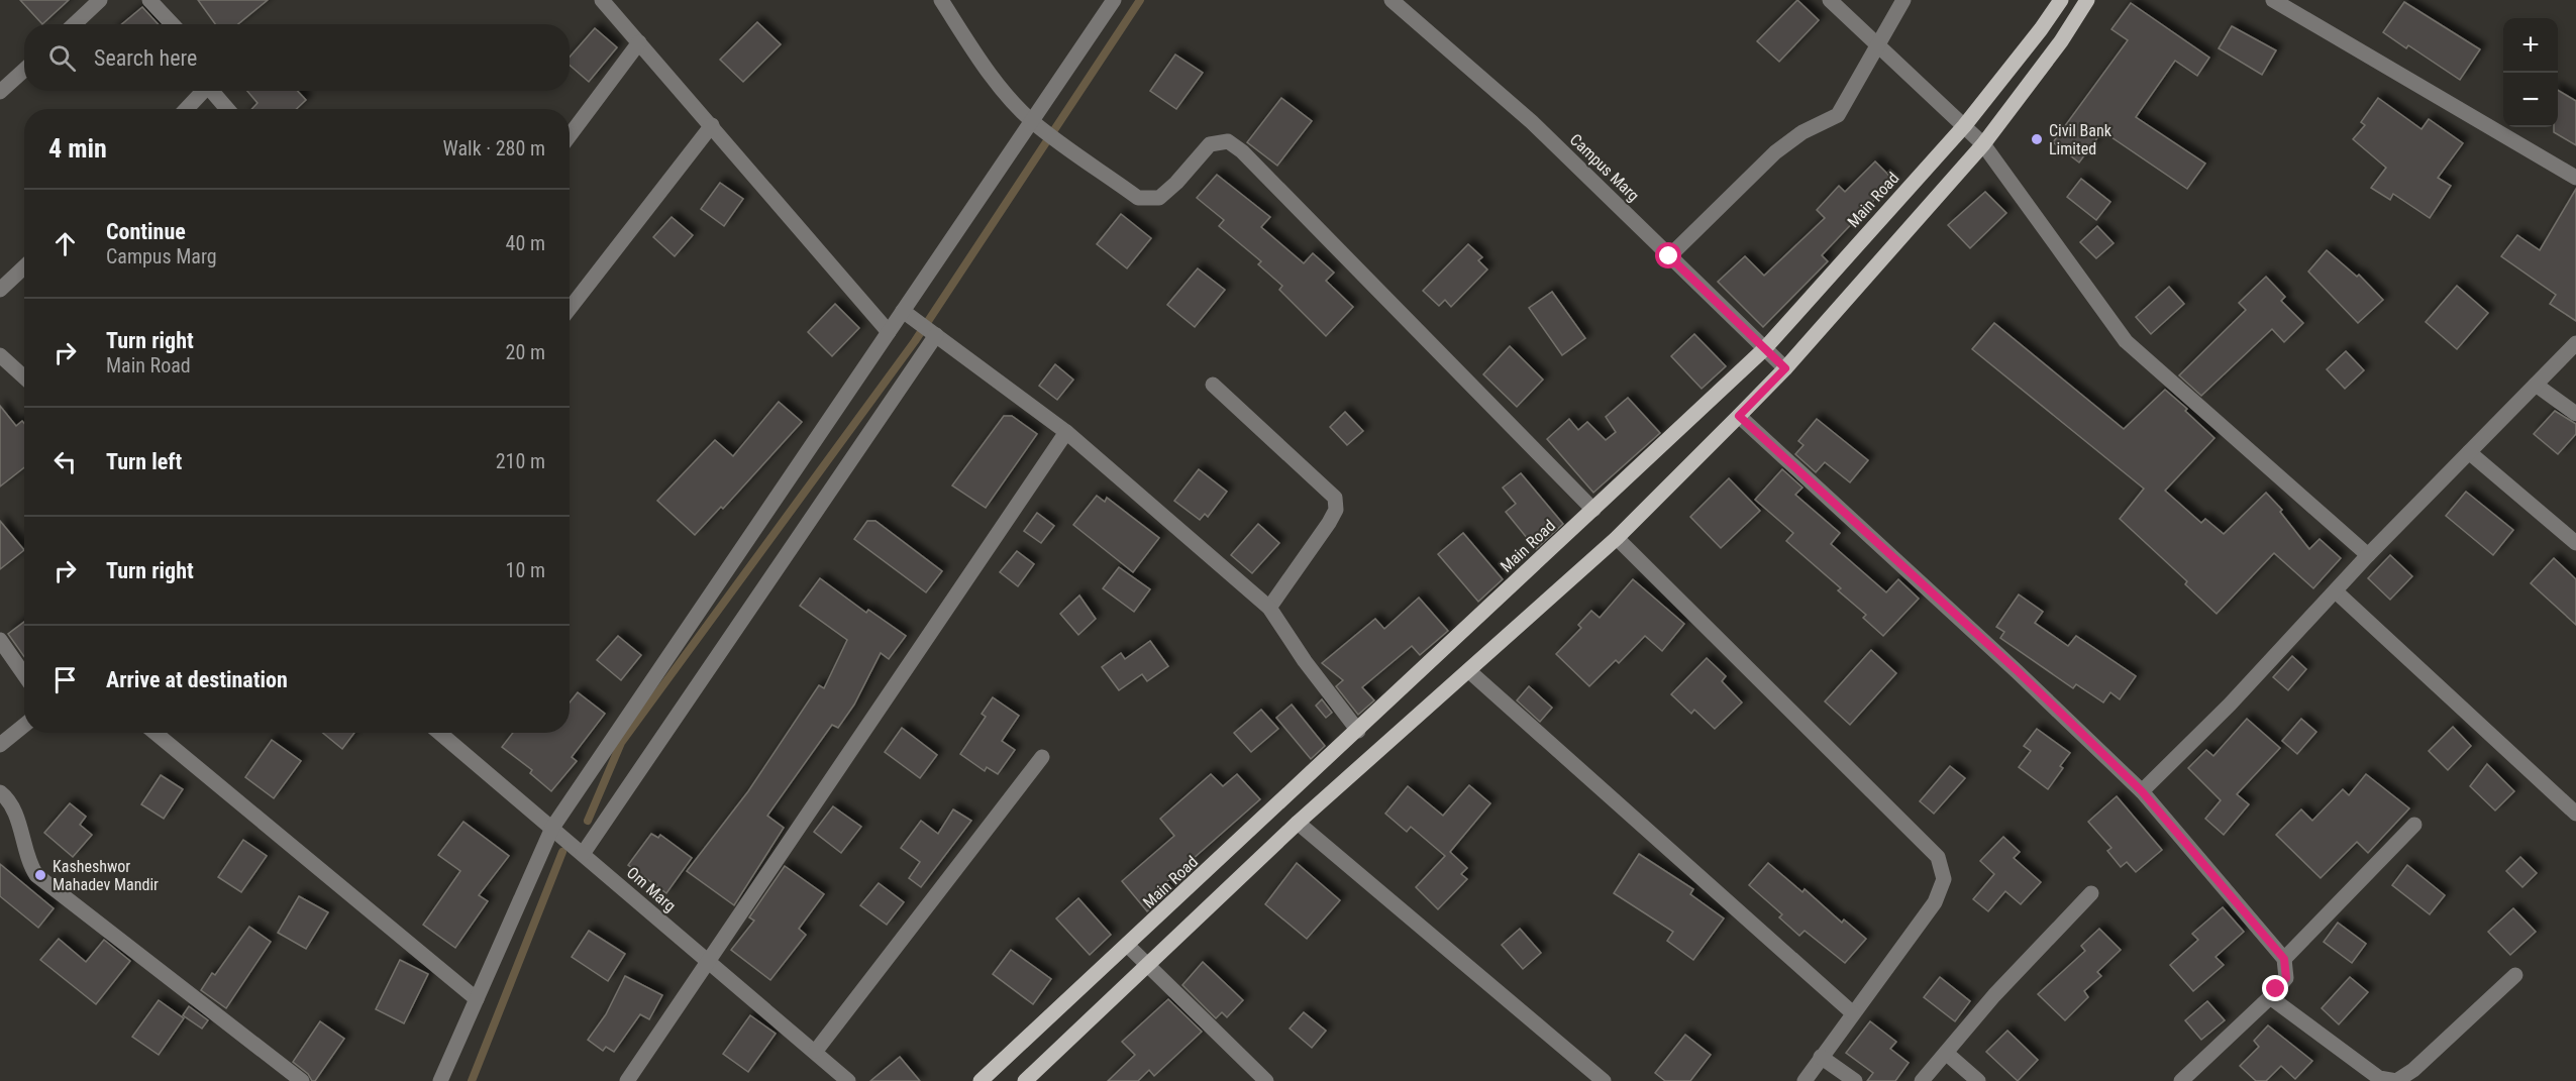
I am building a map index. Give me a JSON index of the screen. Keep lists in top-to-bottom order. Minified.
{"streets":{"main road":["Main Road"],"street":["Campus Marg","Om Marg"]},"crossings":[["Campus Marg","Main Road"]],"places":["Civil Bank Limited","Kasheshwor Mahadev Mandir"],"page":{"map_buttons":["+","−"],"search":"Search here","heading":["4 min","Walk · 280 m"],"list":[["Continue","Campus Marg","40 m"],["Turn right","Main Road","20 m"],["Turn left","210 m"],["Turn right","10 m"],"Arrive at destination"]}}
